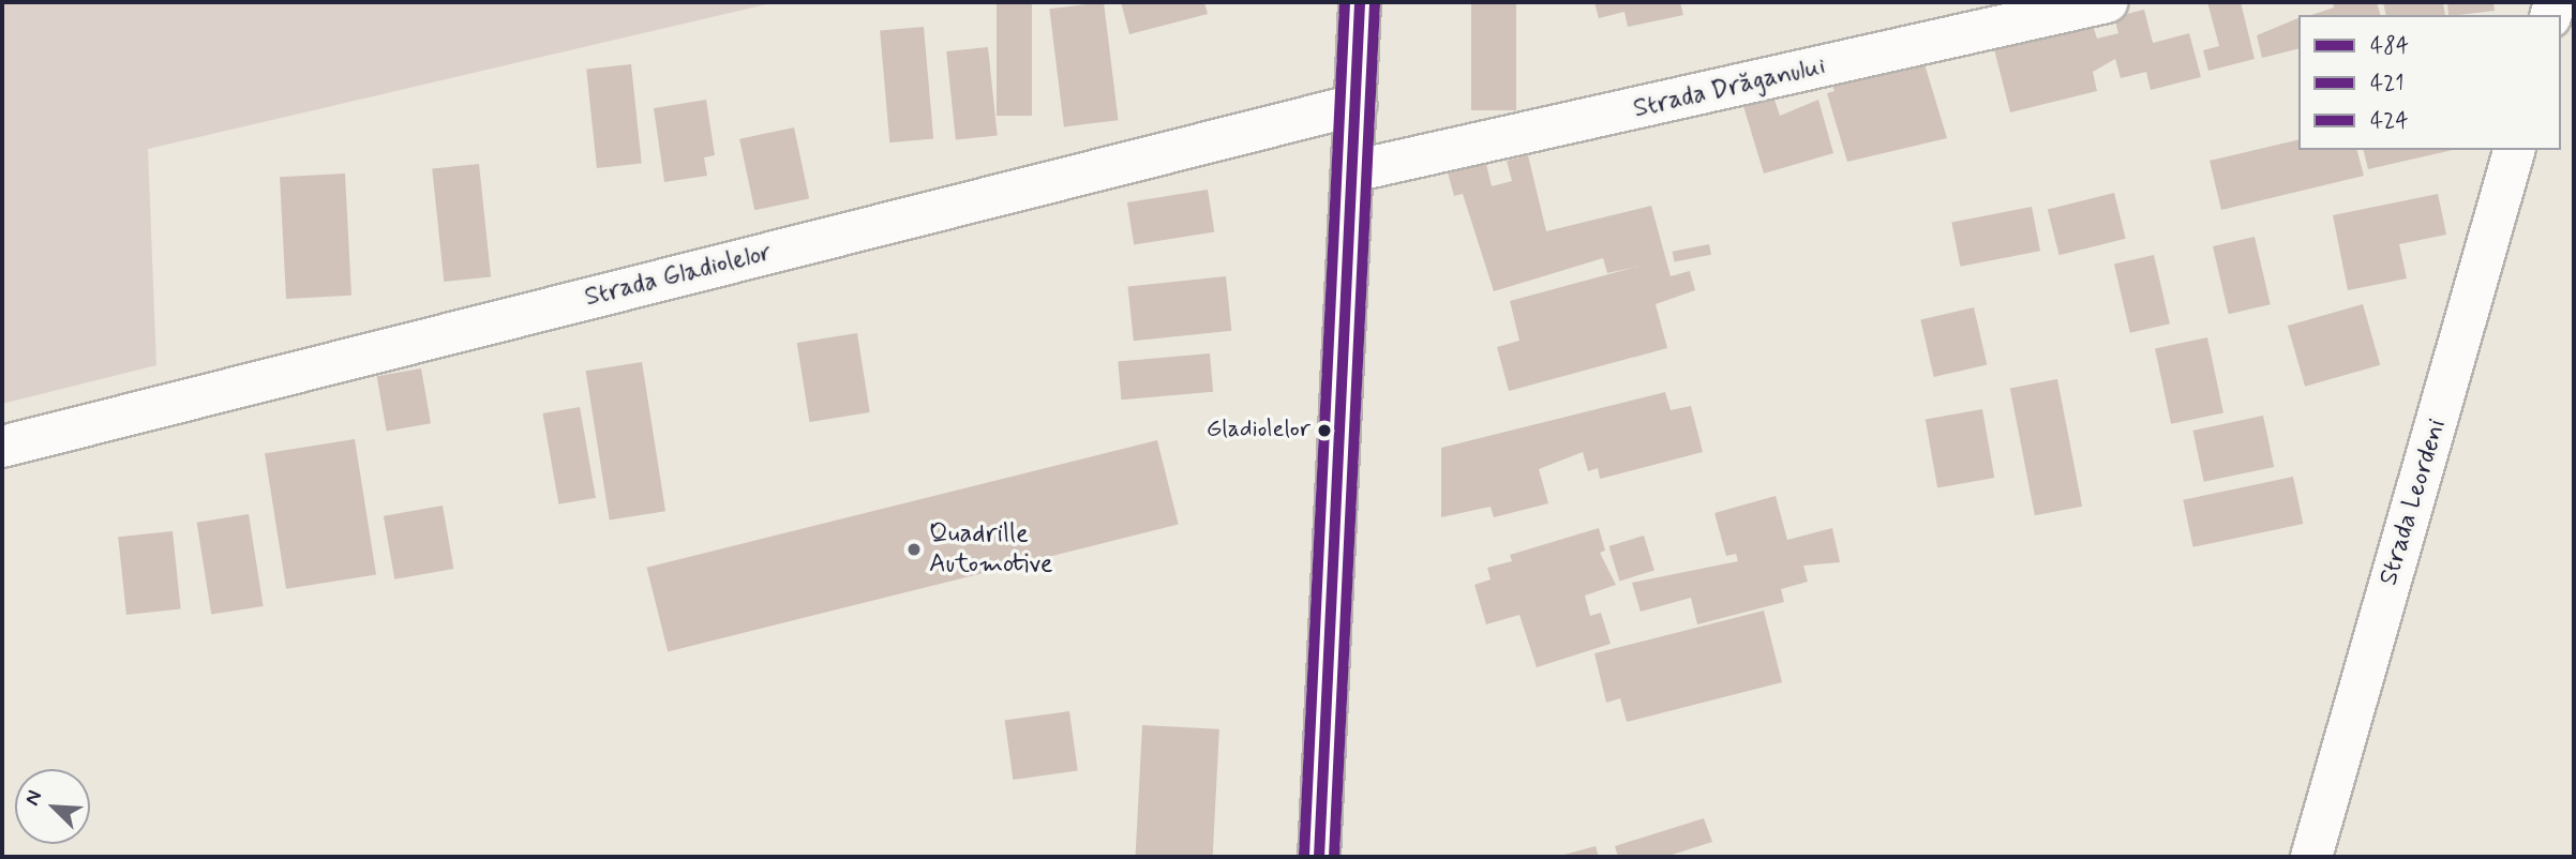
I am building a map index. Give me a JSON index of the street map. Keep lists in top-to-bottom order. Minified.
{"streets":{"street":["Strada Drăganului","Strada Gladiolelor","Strada Leordeni"]},"places":["Gladiolelor","Quadrille Automotive"],"lines":["transit line 484","transit line 424","transit line 421"],"legend":["484","421","424"],"north":"top left"}
